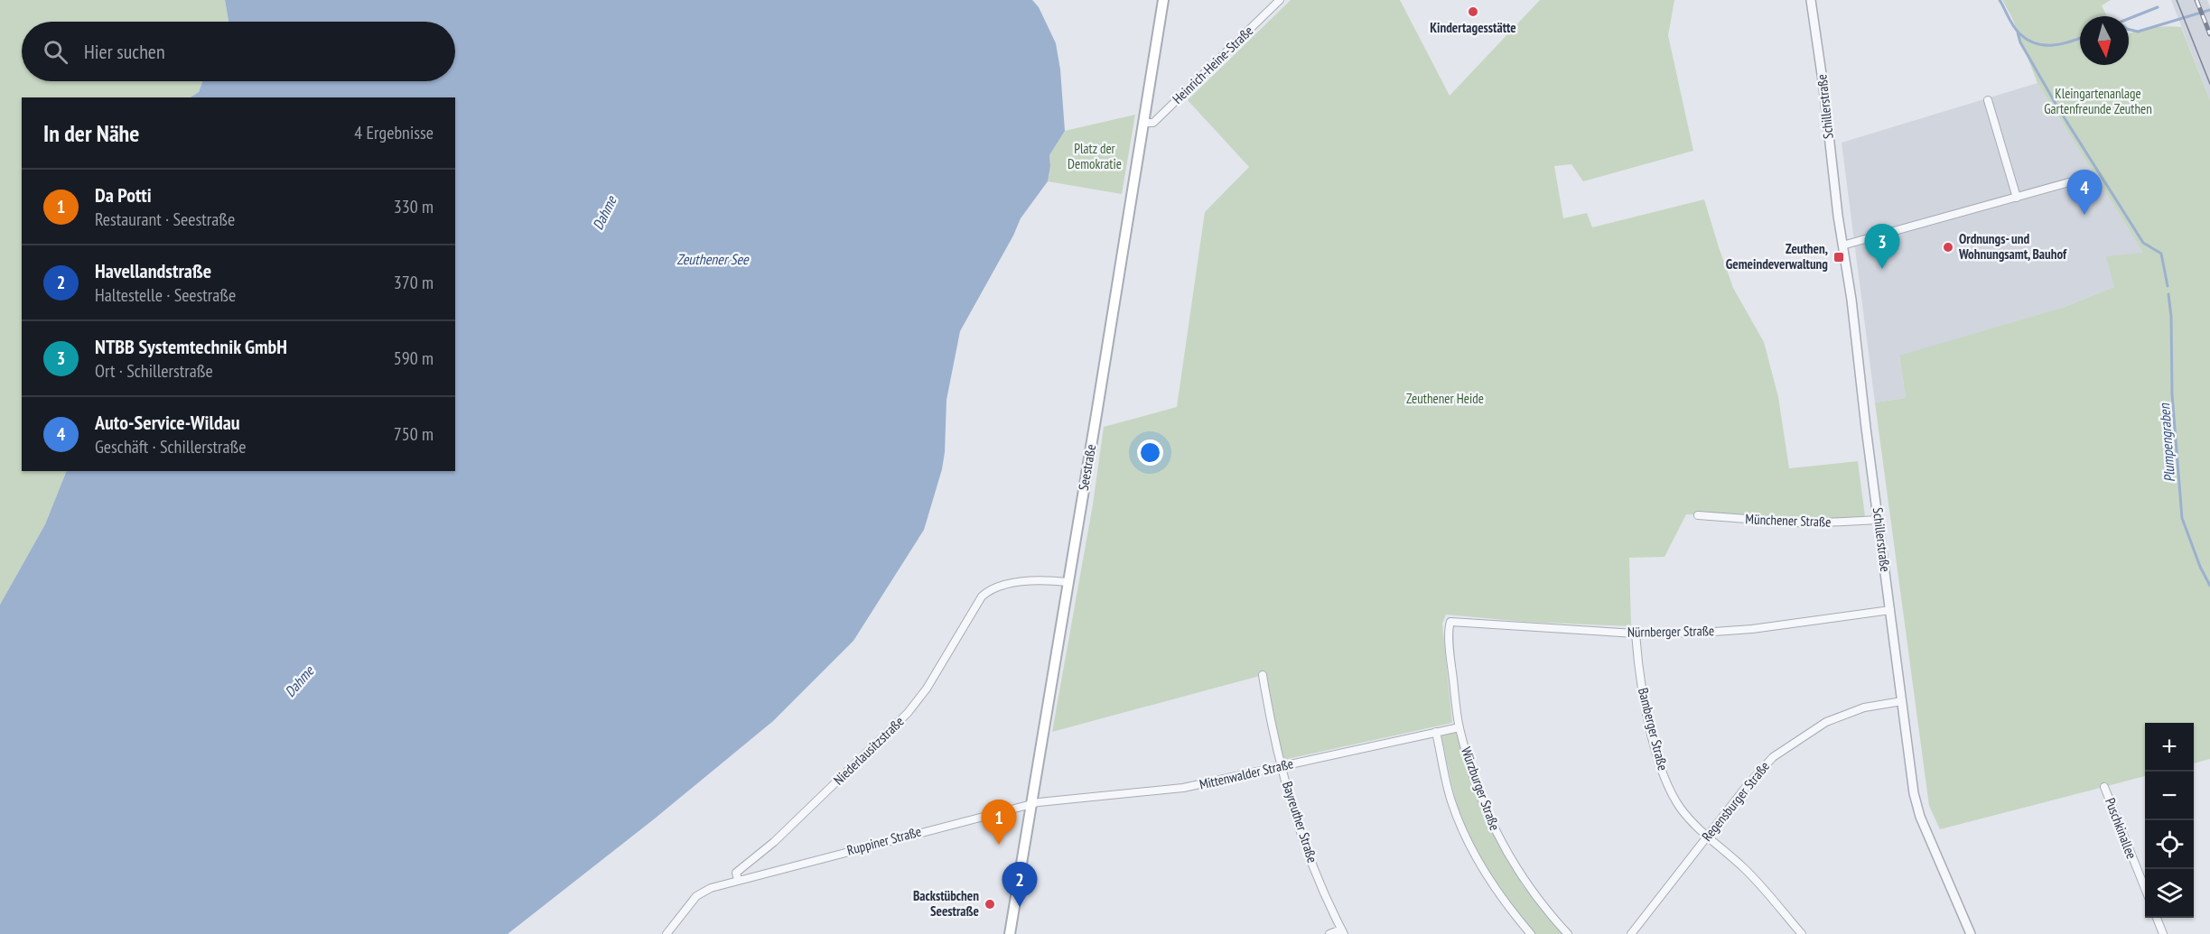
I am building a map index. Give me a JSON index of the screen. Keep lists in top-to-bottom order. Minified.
{"streets":{"main road":["Seestraße"],"street":["Heinrich-Heine-Straße","Schillerstraße","Münchener Straße","Nürnberger Straße","Bamberger Straße","Niederlausitzstraße","Mittenwalder Straße","Würzburger Straße","Regensburger Straße","Bayreuther Straße","Puschkinallee","Ruppiner Straße"]},"crossings":[["Heinrich-Heine-Straße","Seestraße"],["Schillerstraße","Münchener Straße"],["Schillerstraße","Nürnberger Straße"],["Schillerstraße","Regensburger Straße"],["Seestraße","Niederlausitzstraße"],["Seestraße","Mittenwalder Straße"],["Seestraße","Ruppiner Straße"],["Nürnberger Straße","Bamberger Straße"],["Nürnberger Straße","Würzburger Straße"],["Bamberger Straße","Regensburger Straße"],["Niederlausitzstraße","Ruppiner Straße"],["Mittenwalder Straße","Würzburger Straße"],["Mittenwalder Straße","Bayreuther Straße"],["Mittenwalder Straße","Ruppiner Straße"]],"water":["Dahme","Zeuthener See","Plumpengraben"],"parks":["Kleingartenanlage Gartenfreunde Zeuthen","Platz der Demokratie","Zeuthener Heide"],"places":{"other":["Kindertagesstätte","Ordnungs- und Wohnungsamt, Bauhof","Backstübchen Seestraße"],"transit":["Zeuthen, Gemeindeverwaltung"]},"north":"bottom","page":{"search":"Hier suchen","heading":["In der Nähe","4 Ergebnisse"],"list":[{"mark":"1","name":"Da Potti","note":"Restaurant · Seestraße","value":"330 m"},{"mark":"2","name":"Havellandstraße","note":"Haltestelle · Seestraße","value":"370 m"},{"mark":"3","name":"NTBB Systemtechnik GmbH","note":"Ort · Schillerstraße","value":"590 m"},{"mark":"4","name":"Auto-Service-Wildau","note":"Geschäft · Schillerstraße","value":"750 m"}],"pins":["4","3","1","2"],"map_buttons":["+","−"]}}
